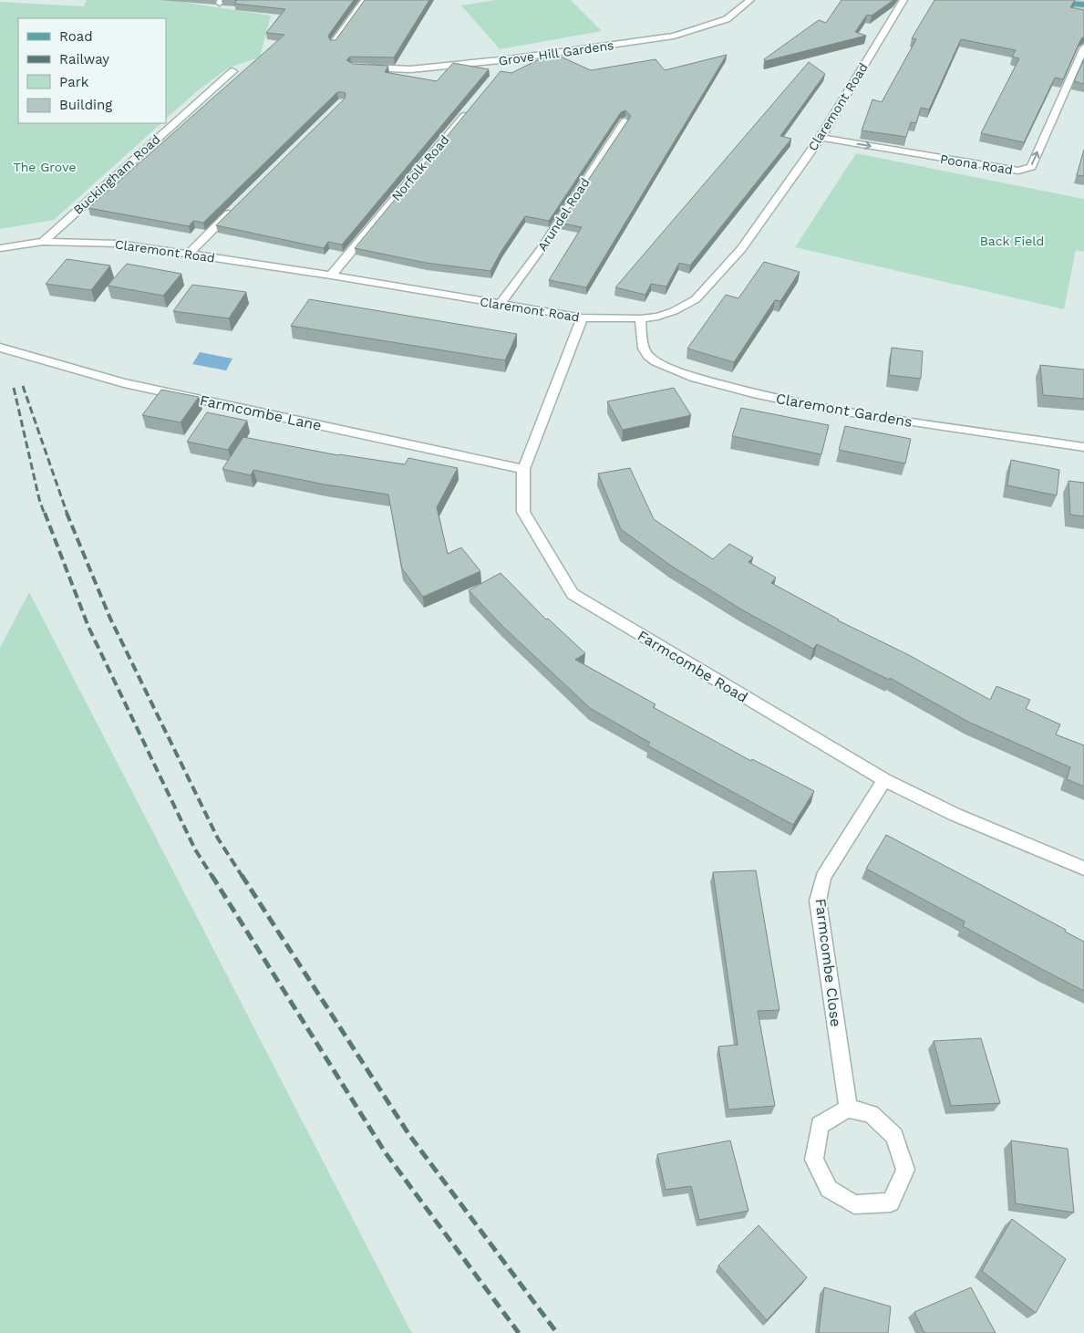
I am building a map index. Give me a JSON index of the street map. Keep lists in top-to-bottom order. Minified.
{"streets":{"street":["Grove Hill Gardens","Claremont Road","Poona Road","Norfolk Road","Buckingham Road","Arundel Road","Claremont Gardens","Farmcombe Lane","Farmcombe Road","Farmcombe Close"]},"crossings":[["Claremont Road","Poona Road"],["Claremont Road","Norfolk Road"],["Claremont Road","Buckingham Road"],["Claremont Road","Arundel Road"],["Claremont Road","Claremont Gardens"],["Claremont Road","Farmcombe Road"],["Farmcombe Lane","Farmcombe Road"],["Farmcombe Road","Farmcombe Close"]],"one_way":["Poona Road"],"parks":["The Grove","Back Field"],"legend":["Road","Railway","Park","Building"]}
